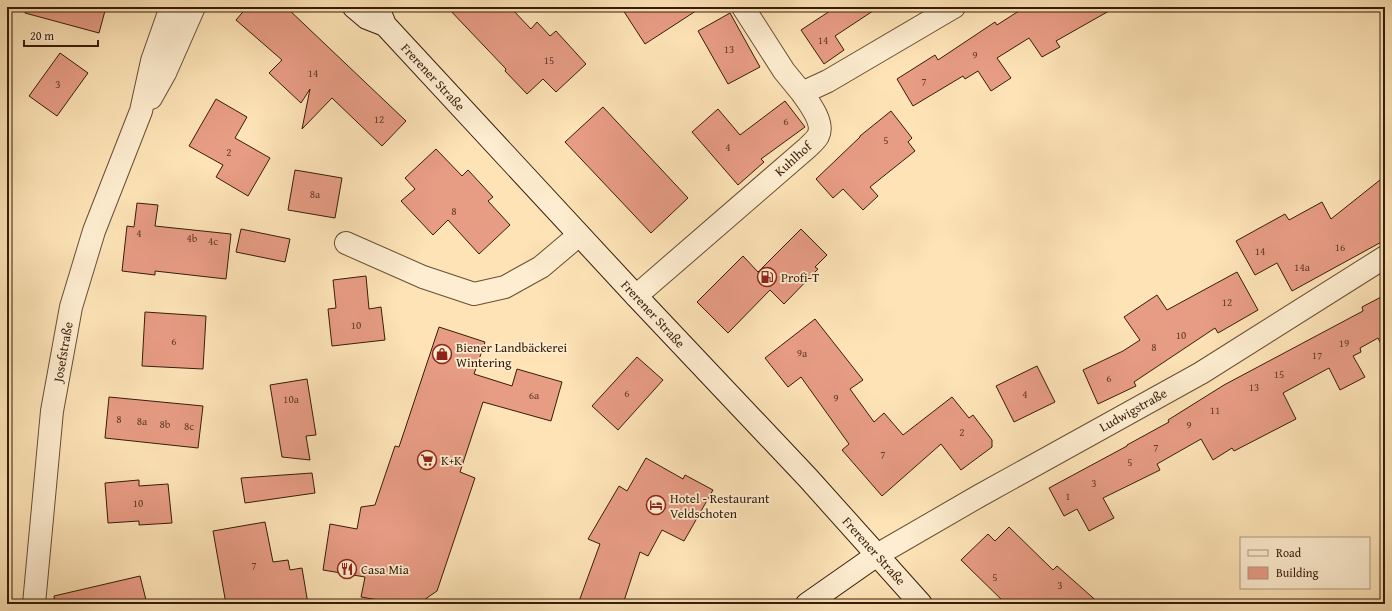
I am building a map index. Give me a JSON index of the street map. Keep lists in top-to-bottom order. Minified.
{"streets":{"street":["Frerener Straße","Kuhlhof","Josefstraße","Ludwigstraße"]},"crossings":[["Frerener Straße","Kuhlhof"],["Frerener Straße","Ludwigstraße"]],"places":{"fuel station":["Profi-T"],"shop":["Biener Landbäckerei Wintering"],"supermarket":["K+K"],"hotel":["Hotel - Restaurant Veldschoten"],"restaurant":["Casa Mia"]},"house_numbers":["14","13","9","15","14","7","3","12","6","5","4","2","8a","8","4","4b","4c","16","14","14a","12","10","10","6","19","8","9a","17","15","6","13","6","4","6a","9","10a","11","8","8a","8b","9","8c","2","7","7","5","3","1","10","7","5","3"],"legend":["Road","Building"],"scale_bar":"20 m"}
